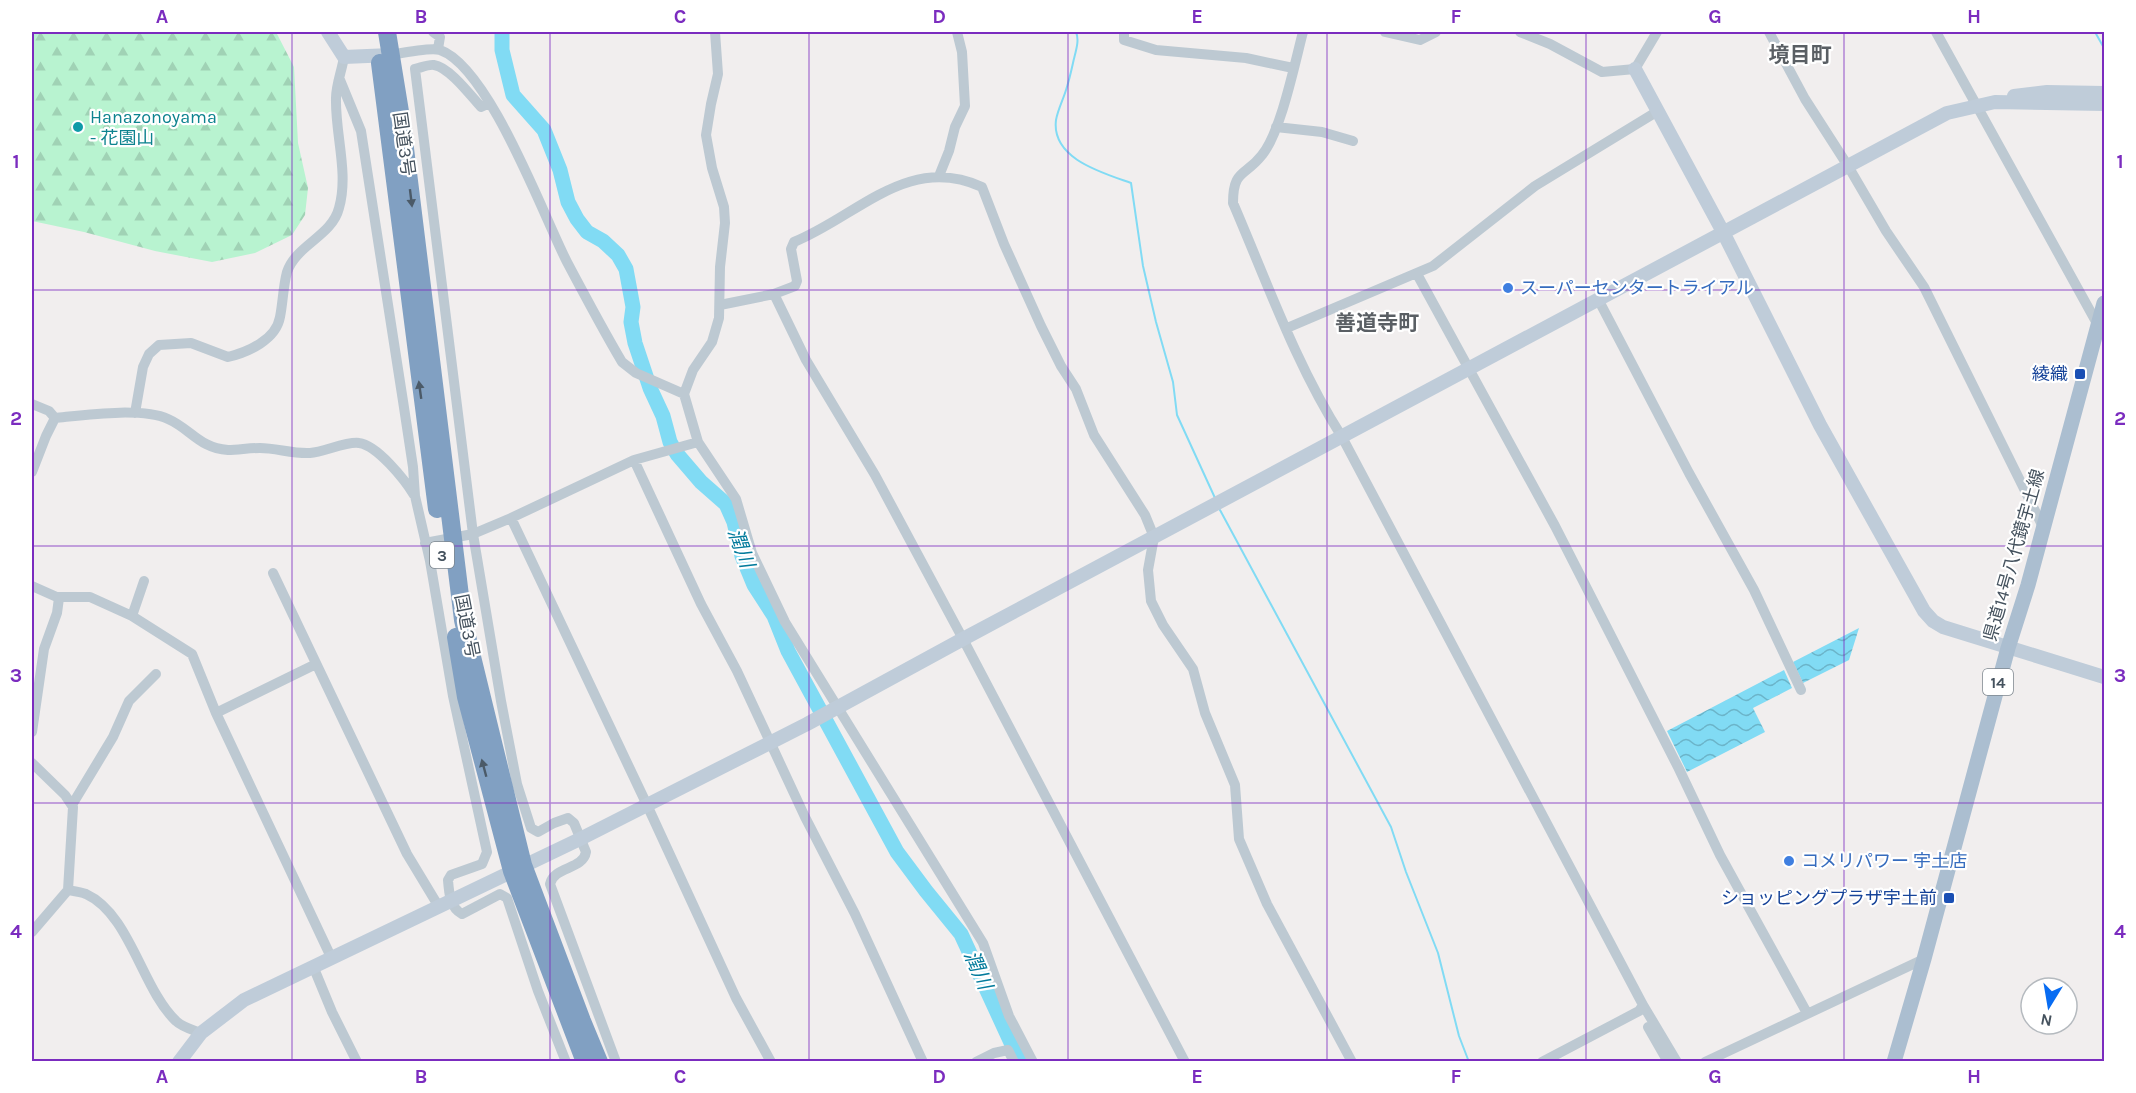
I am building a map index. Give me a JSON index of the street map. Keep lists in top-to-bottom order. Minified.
{"streets":{"highway":["国道3号","3"],"main road":["県道14号八代鏡宇土線","14"]},"districts":["境目町","善道寺町"],"water":["潤川"],"places":{"other":["Hanazonoyama - 花園山","スーパーセンタートライアル","コメリパワー 宇土店"],"transit":["綾織","ショッピングプラザ宇土前"]},"north":"bottom","grid":{"columns":["A","B","C","D","E","F","G","H"],"rows":["1","2","3","4"]}}
